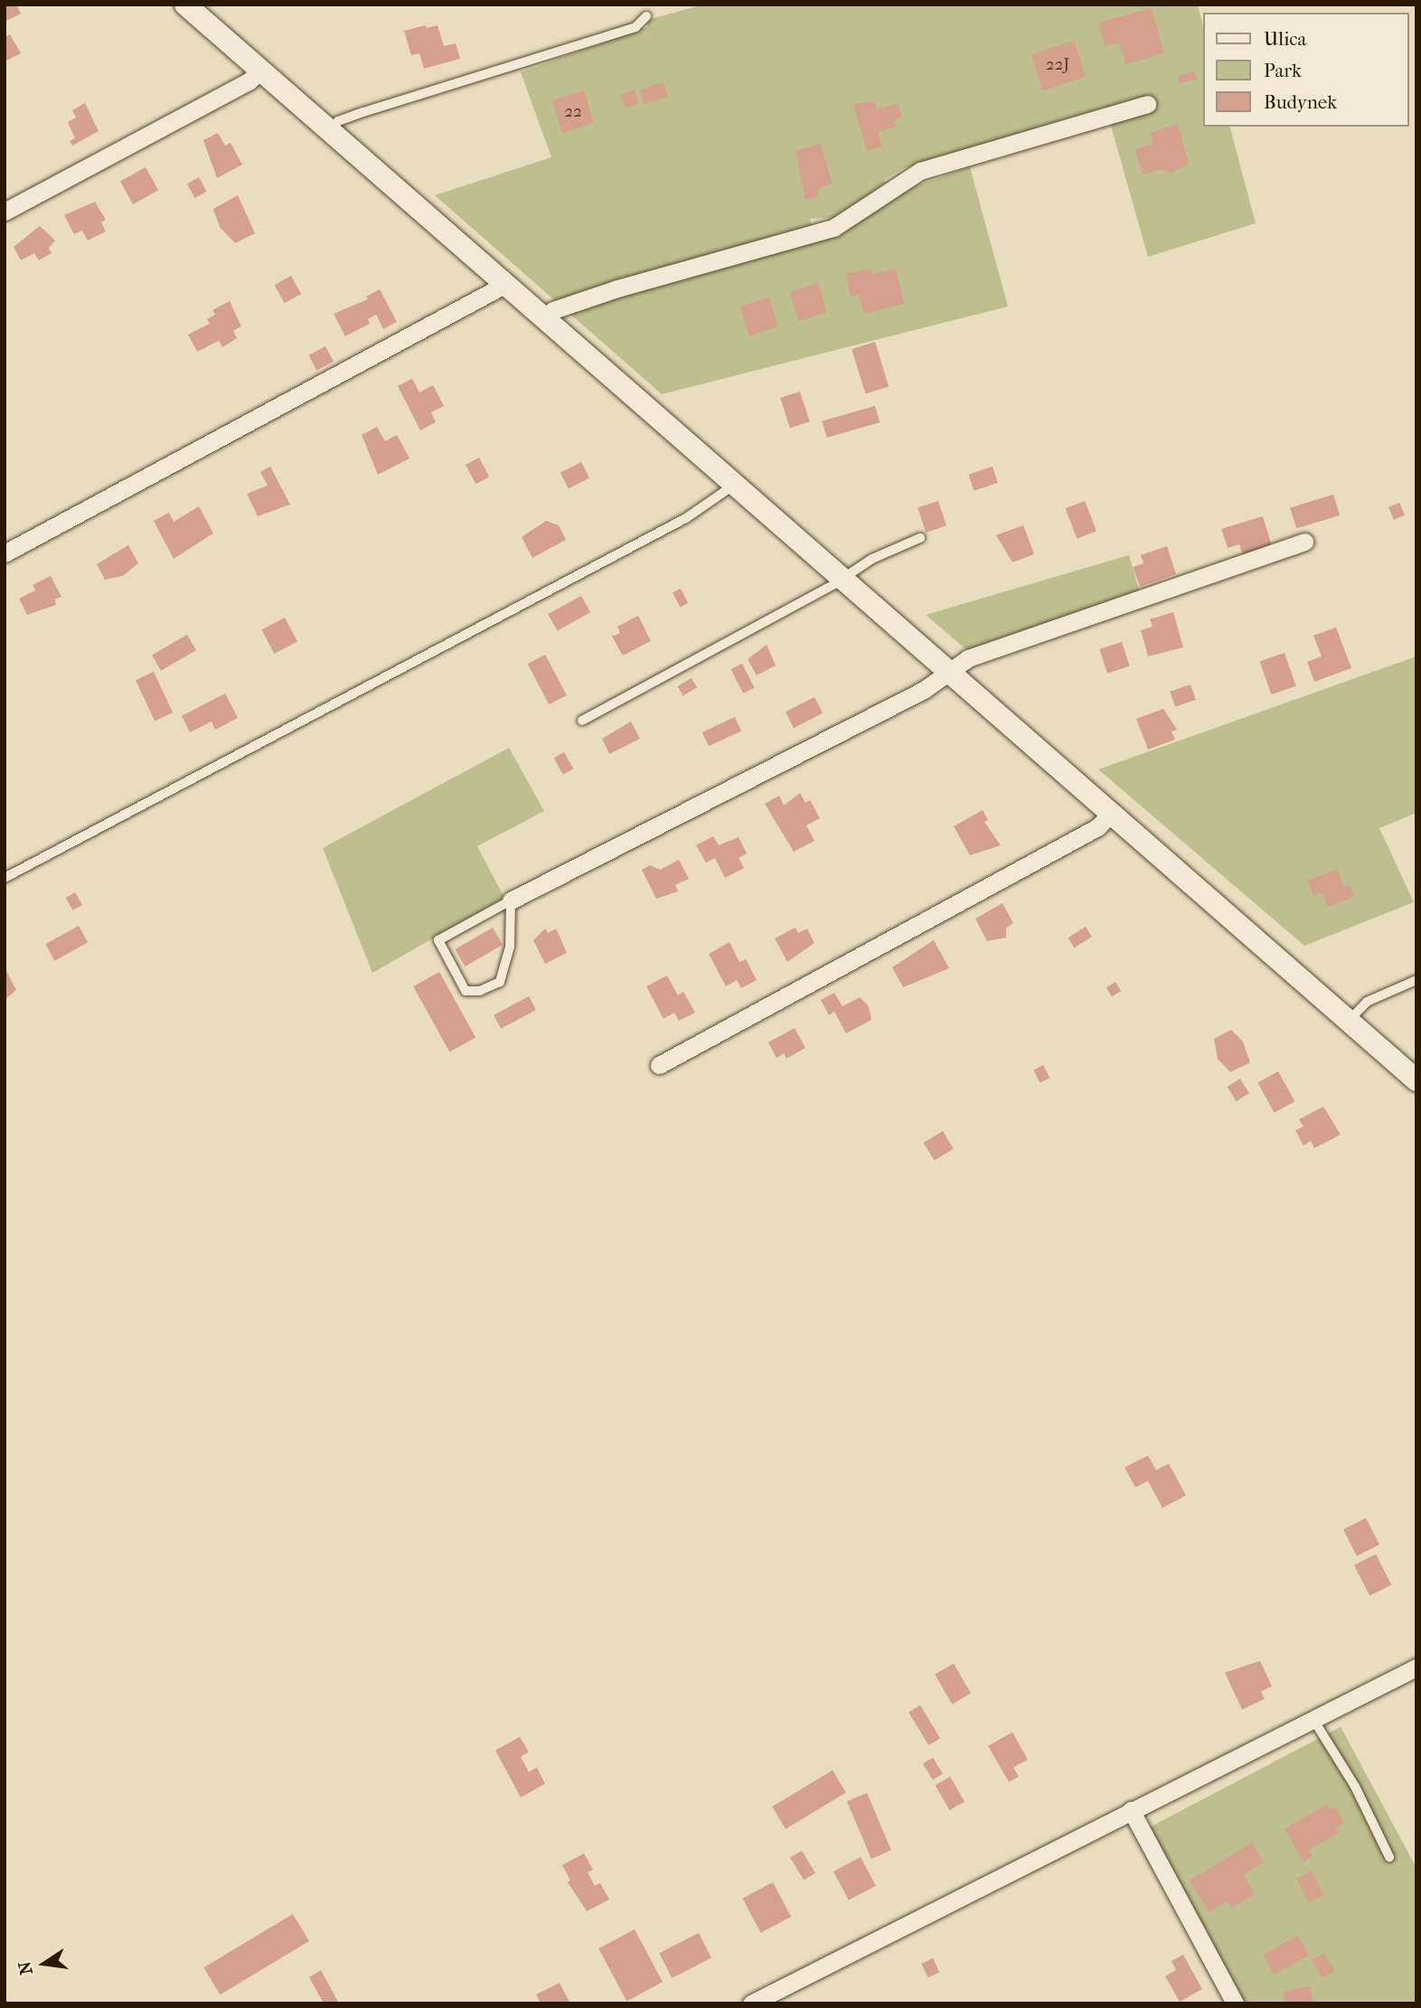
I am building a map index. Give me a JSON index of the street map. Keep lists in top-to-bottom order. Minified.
{"house_numbers":["22J","22"],"legend":["Ulica","Park","Budynek"],"north":"left"}
